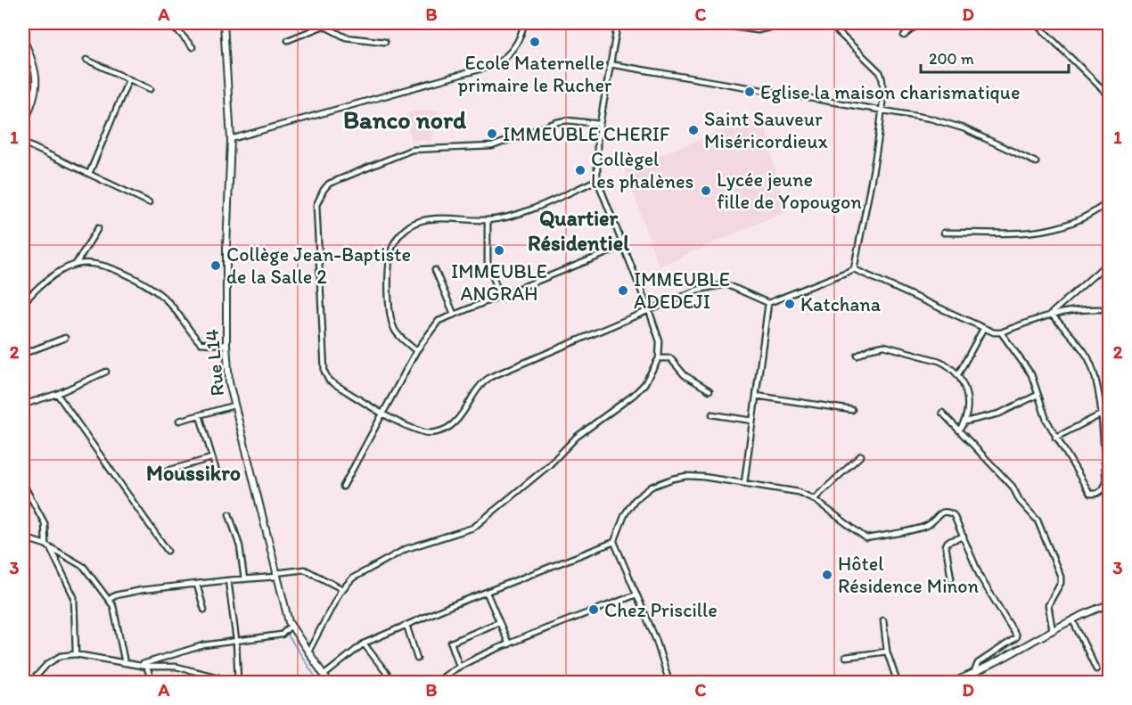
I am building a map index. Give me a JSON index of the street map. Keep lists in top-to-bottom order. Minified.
{"streets":{"street":["Rue L14"]},"districts":["Banco nord","Quartier Résidentiel","Moussikro"],"places":["Ecole Maternelle primaire le Rucher","Eglise la maison charismatique","Saint Sauveur Miséricordieux","IMMEUBLE CHERIF","Collègel les phalènes","Lycée jeune fille de Yopougon","IMMEUBLE ANGRAH","Collège Jean-Baptiste de la Salle 2","IMMEUBLE ADEDEJI","Katchana","Hôtel Résidence Minon","Chez Priscille"],"scale_bar":"200 m","grid":{"columns":["A","B","C","D"],"rows":["1","2","3"]}}
